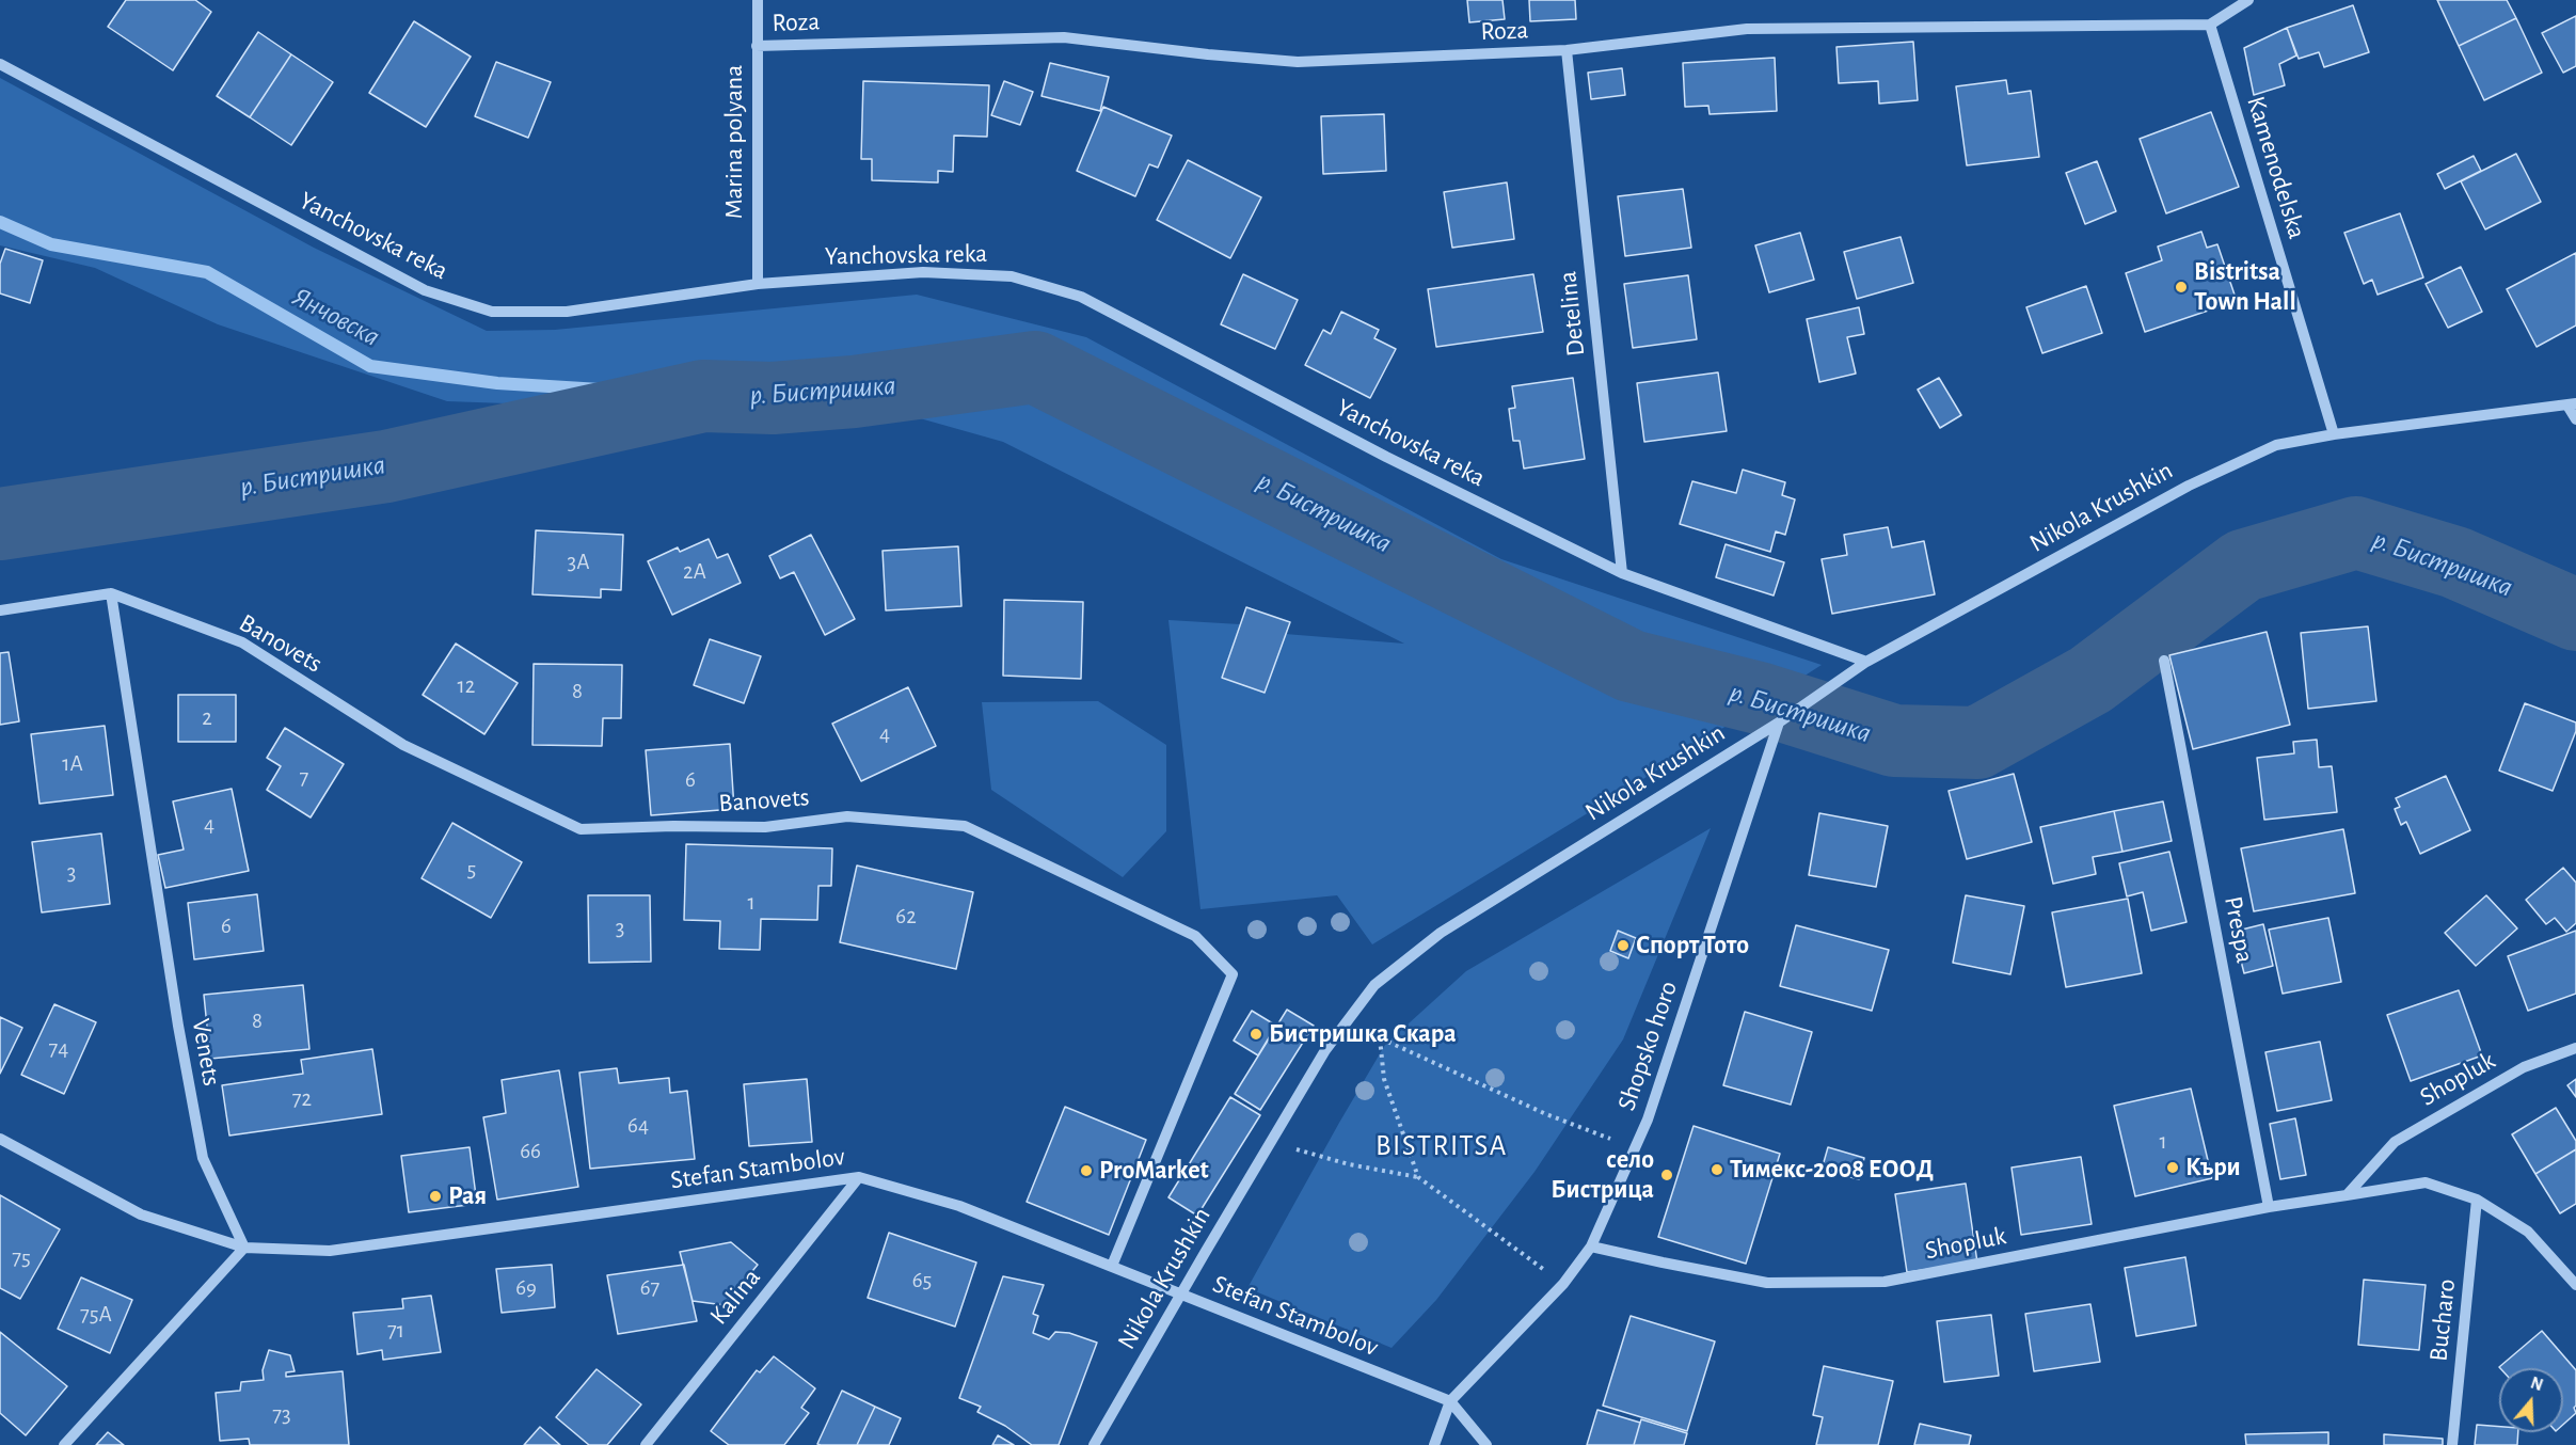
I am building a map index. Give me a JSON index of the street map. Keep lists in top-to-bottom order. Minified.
{"streets":{"street":["Roza","Marina polyana","Kamenodelska","Yanchovska reka","Detelina","Nikola Krushkin","Banovets","Prespa","Shopsko horo","Venets","Shopluk","Stefan Stambolov","Kalina","Bucharo"]},"crossings":[["Roza","Marina polyana"],["Roza","Kamenodelska"],["Roza","Detelina"],["Marina polyana","Yanchovska reka"],["Kamenodelska","Nikola Krushkin"],["Yanchovska reka","Detelina"],["Yanchovska reka","Nikola Krushkin"],["Nikola Krushkin","Shopsko horo"],["Nikola Krushkin","Stefan Stambolov"],["Banovets","Venets"],["Banovets","Stefan Stambolov"],["Prespa","Shopluk"],["Shopsko horo","Shopluk"],["Shopsko horo","Stefan Stambolov"],["Venets","Stefan Stambolov"],["Shopluk","Bucharo"],["Stefan Stambolov","Kalina"]],"districts":["BISTRITSA"],"water":["Янчовска","р. Бистришка"],"places":["Bistritsa Town Hall","Спорт Тото","Бистришка Скара","Къри","Тимекс-2008 ЕООД","ProMarket","село Бистрица","Рая"],"house_numbers":["3А","2А","12","8","2","4","1А","7","6","4","5","3","1","62","6","3","8","74","72","64","1","66","75","65","69","67","75А","71","73"],"north":"top"}
